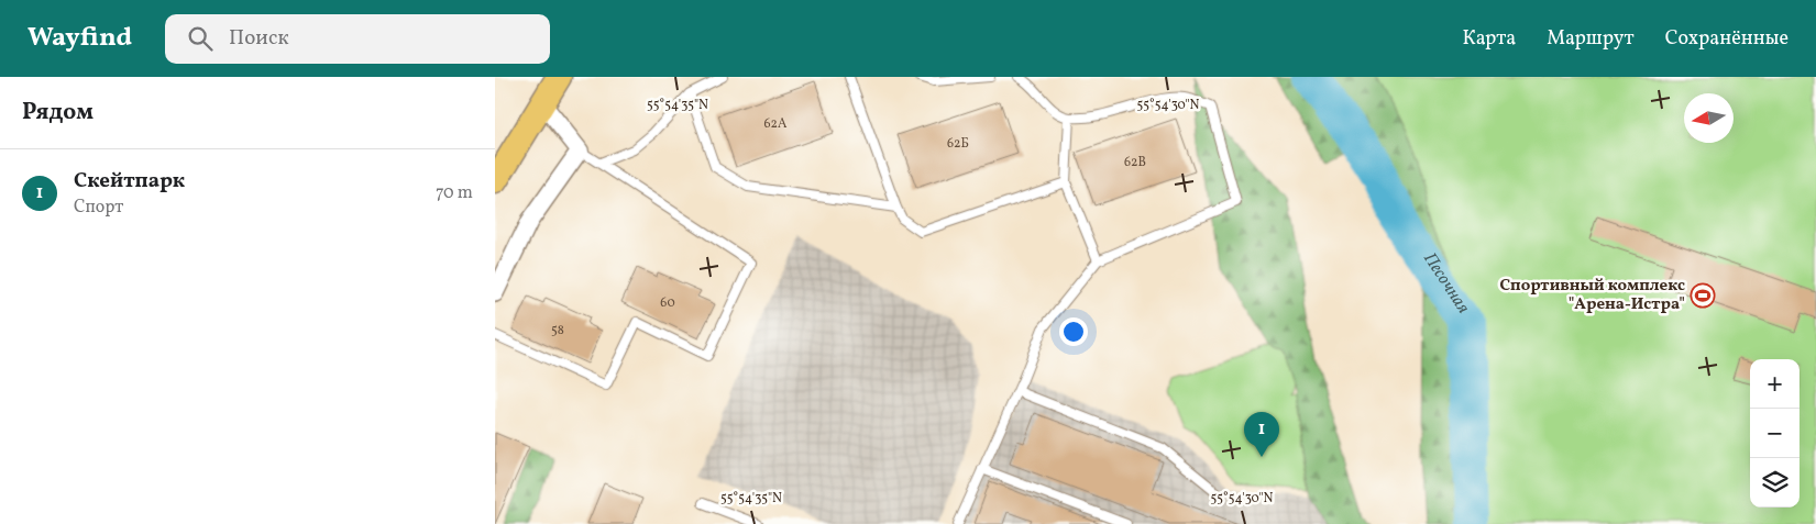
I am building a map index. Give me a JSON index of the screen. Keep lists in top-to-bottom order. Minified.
{"water":["Песочная"],"places":{"sports":["Спортивный комплекс \"Арена-Истра\""]},"house_numbers":["62А","62Б","62В","60","58"],"north":"left","page":{"header":"Wayfind","search":"Поиск","nav":["Карта","Маршрут","Сохранённые"],"heading":"Рядом","list":[{"mark":"1","name":"Скейтпарк","note":"Спорт","value":"70 m"}],"map_buttons":["+","−"],"pins":"1"},"coordinates":["55°54'35\"N","55°54'30\"N"]}
